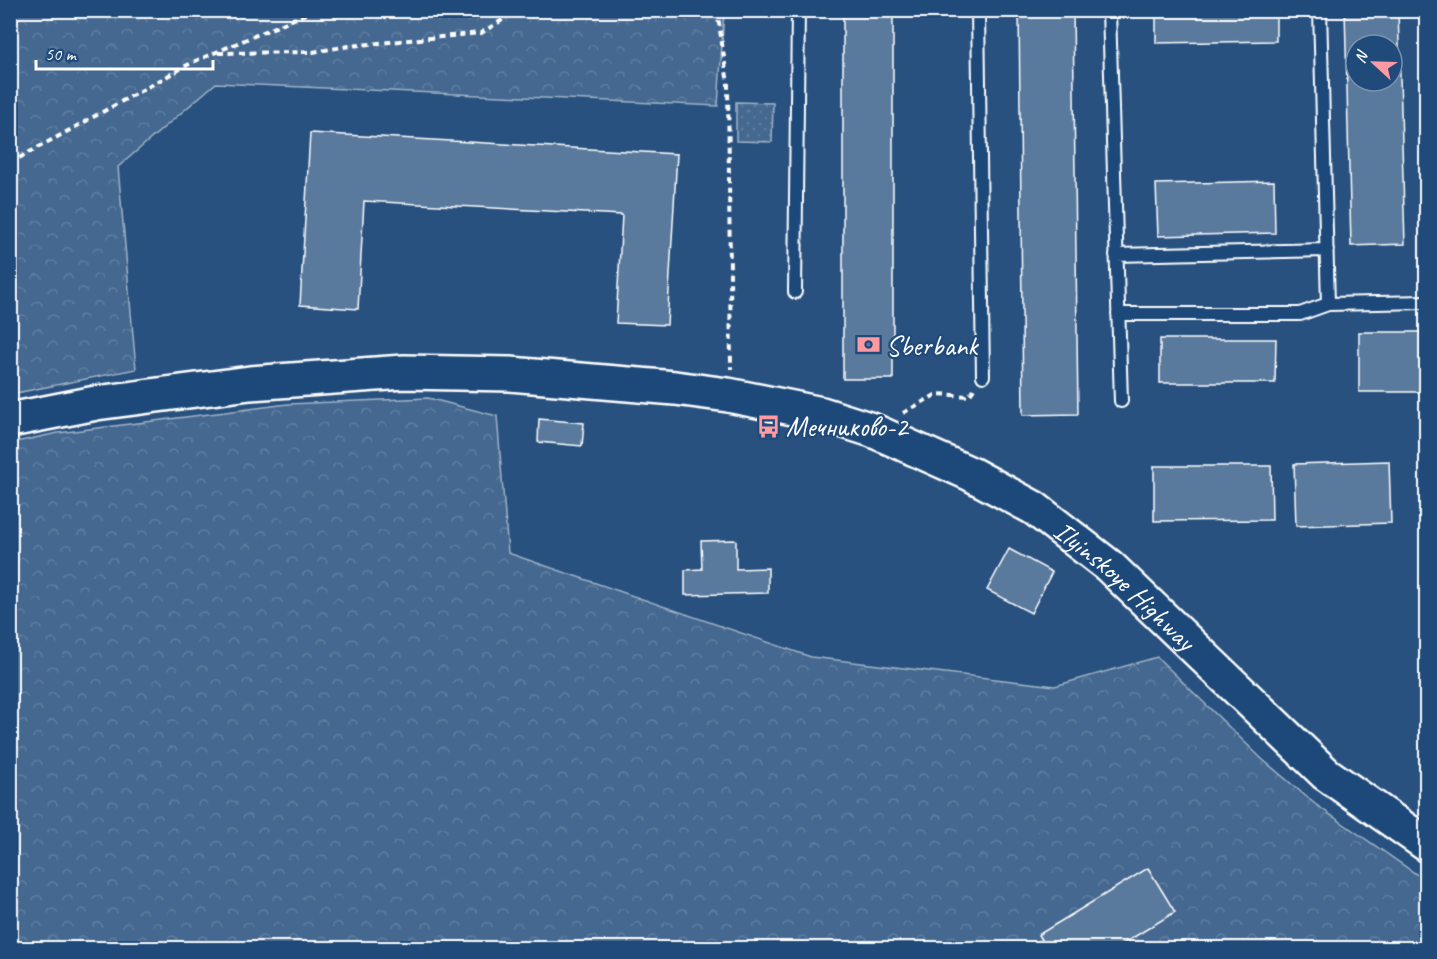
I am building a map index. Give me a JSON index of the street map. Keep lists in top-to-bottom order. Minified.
{"streets":{"main road":["Ilyinskoye Highway"]},"places":{"bank":["Sberbank"],"bus stop":["Мечниково-2"]},"scale_bar":"50 m","north":"left"}
